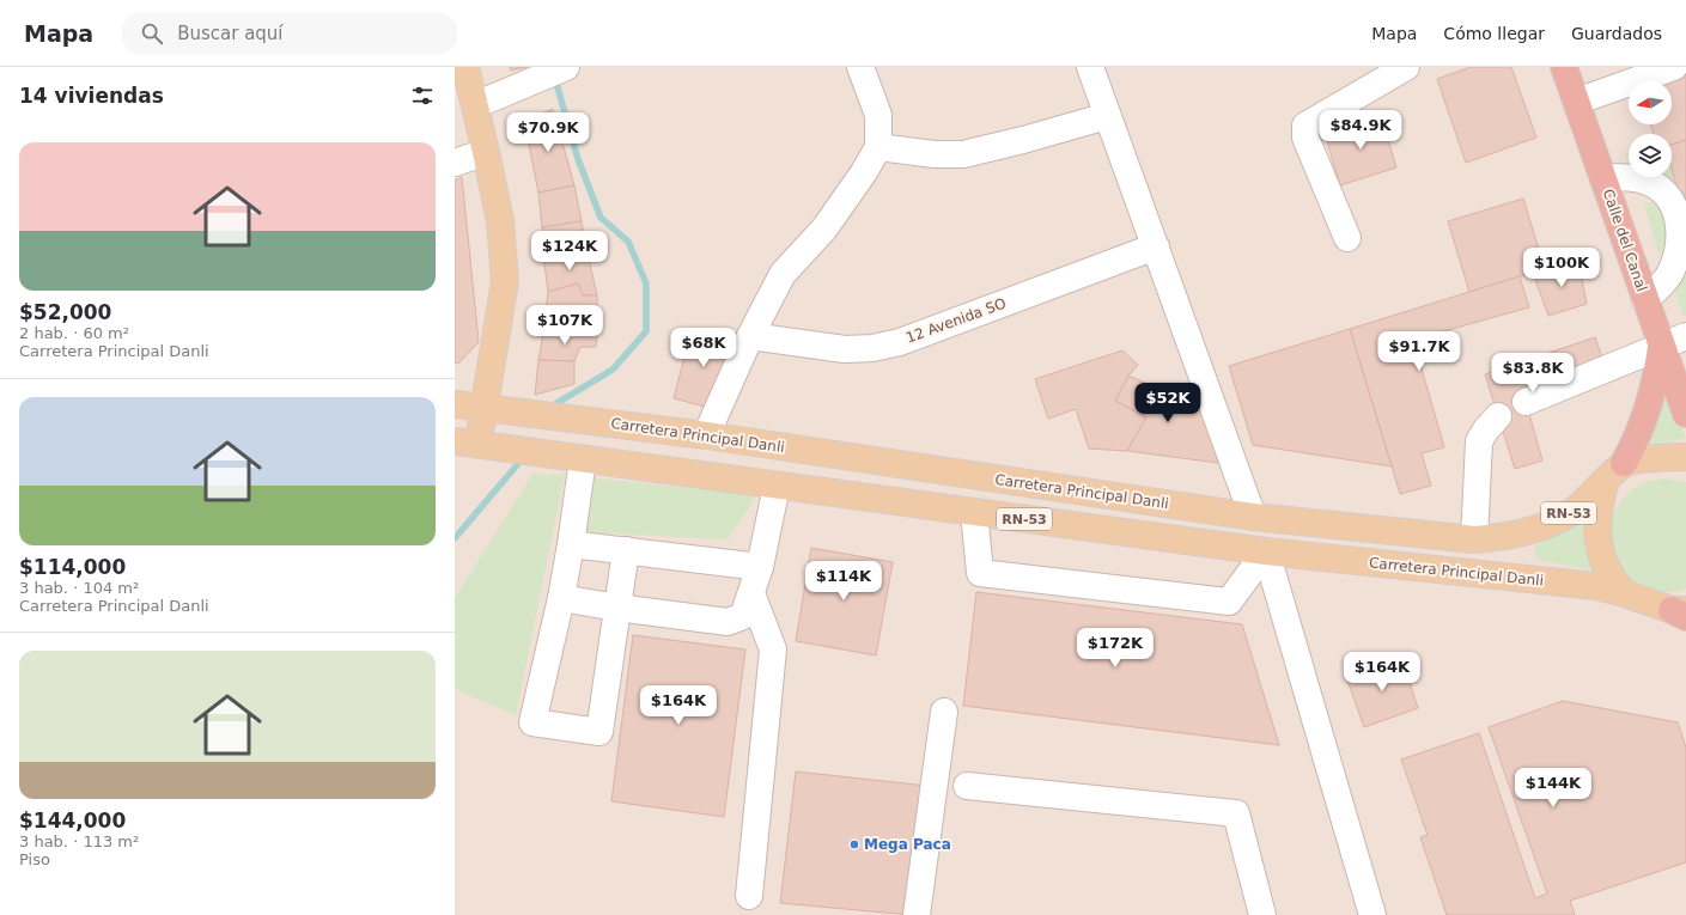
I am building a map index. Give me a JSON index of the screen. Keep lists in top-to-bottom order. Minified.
{"streets":{"highway":["Calle del Canal"],"main road":["Carretera Principal Danli","RN-53"],"street":["12 Avenida SO"]},"places":["Mega Paca"],"north":"left","page":{"header":"Mapa","search":"Buscar aquí","nav":["Mapa","Cómo llegar","Guardados"],"heading":"14 viviendas","price":["$84.9K","$70.9K","$124K","$100K","$107K","$68K","$91.7K","$83.8K","$52K","$114K","$172K","$164K","$164K","$144K"],"list":[{"name":"$52,000","note":"2 hab. · 60 m² · Carretera Principal Danli"},{"name":"$114,000","note":"3 hab. · 104 m² · Carretera Principal Danli"},{"name":"$144,000","note":"3 hab. · 113 m² · Piso"}]}}
